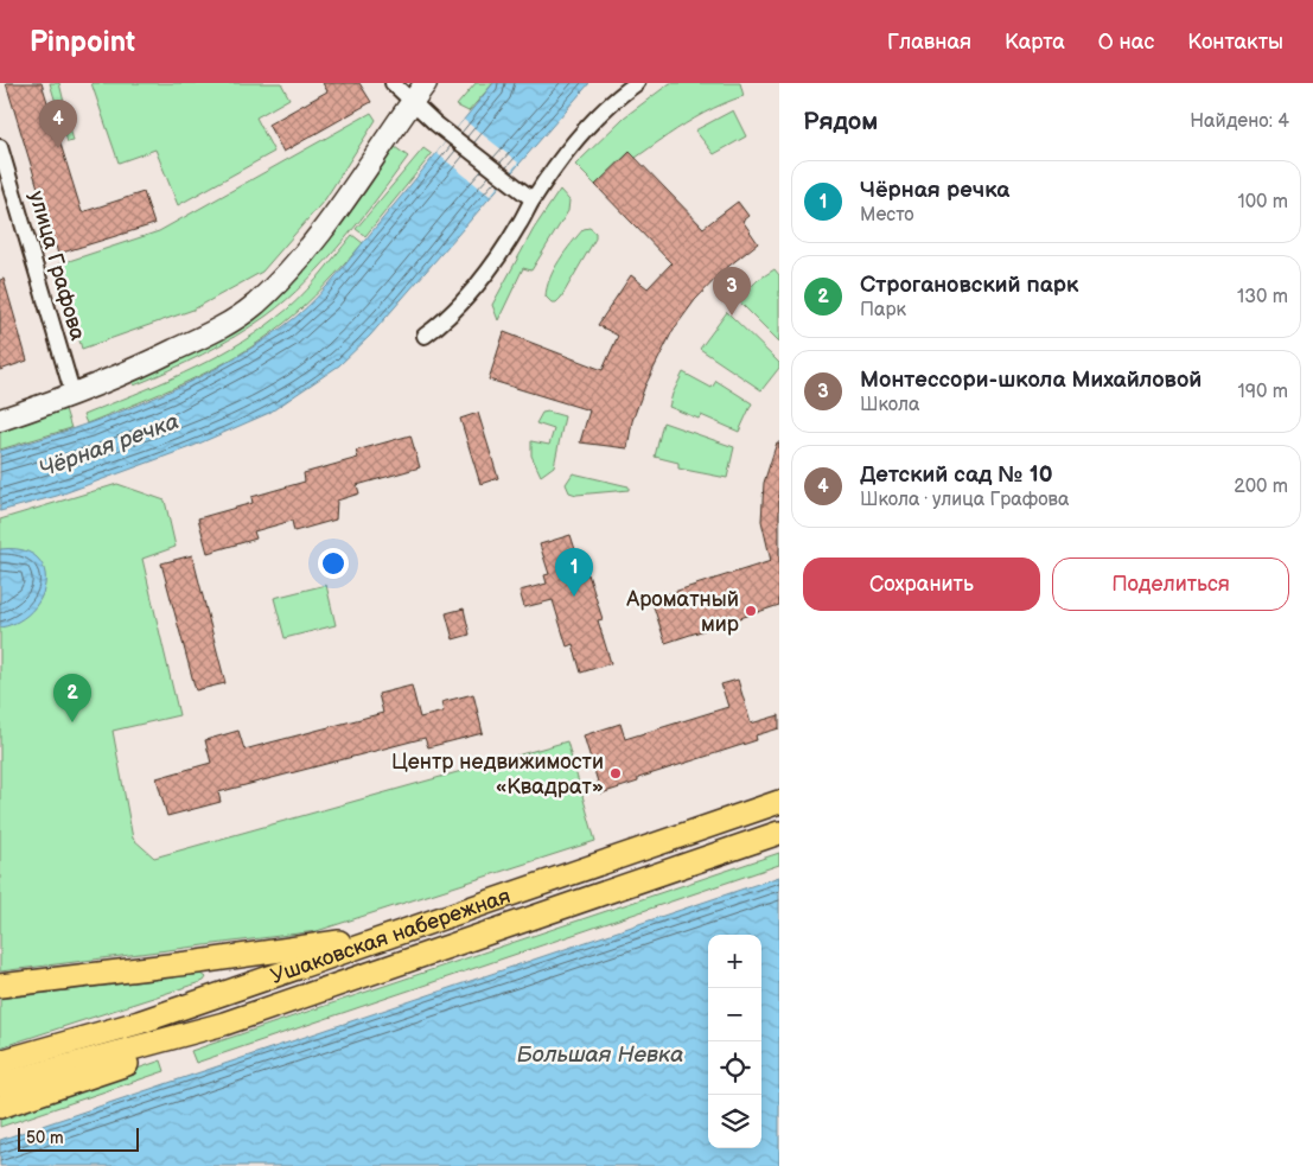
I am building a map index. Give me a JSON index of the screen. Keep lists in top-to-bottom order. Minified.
{"streets":{"main road":["Ушаковская набережная"],"street":["улица Графова"]},"water":["Чёрная речка","Большая Невка"],"places":["Ароматный мир","Центр недвижимости «Квадрат»"],"scale_bar":"50 m","page":{"header":"Pinpoint","nav":["Главная","Карта","О нас","Контакты"],"heading":["Рядом","Найдено: 4"],"pins":["4","3","1","2"],"list":[{"mark":"1","name":"Чёрная речка","note":"Место","value":"100 m"},{"mark":"2","name":"Строгановский парк","note":"Парк","value":"130 m"},{"mark":"3","name":"Монтессори-школа Михайловой","note":"Школа","value":"190 m"},{"mark":"4","name":"Детский сад № 10","note":"Школа · улица Графова","value":"200 m"}],"buttons":["Сохранить","Поделиться"],"map_buttons":["+","−"],"scale":"50 m"}}
